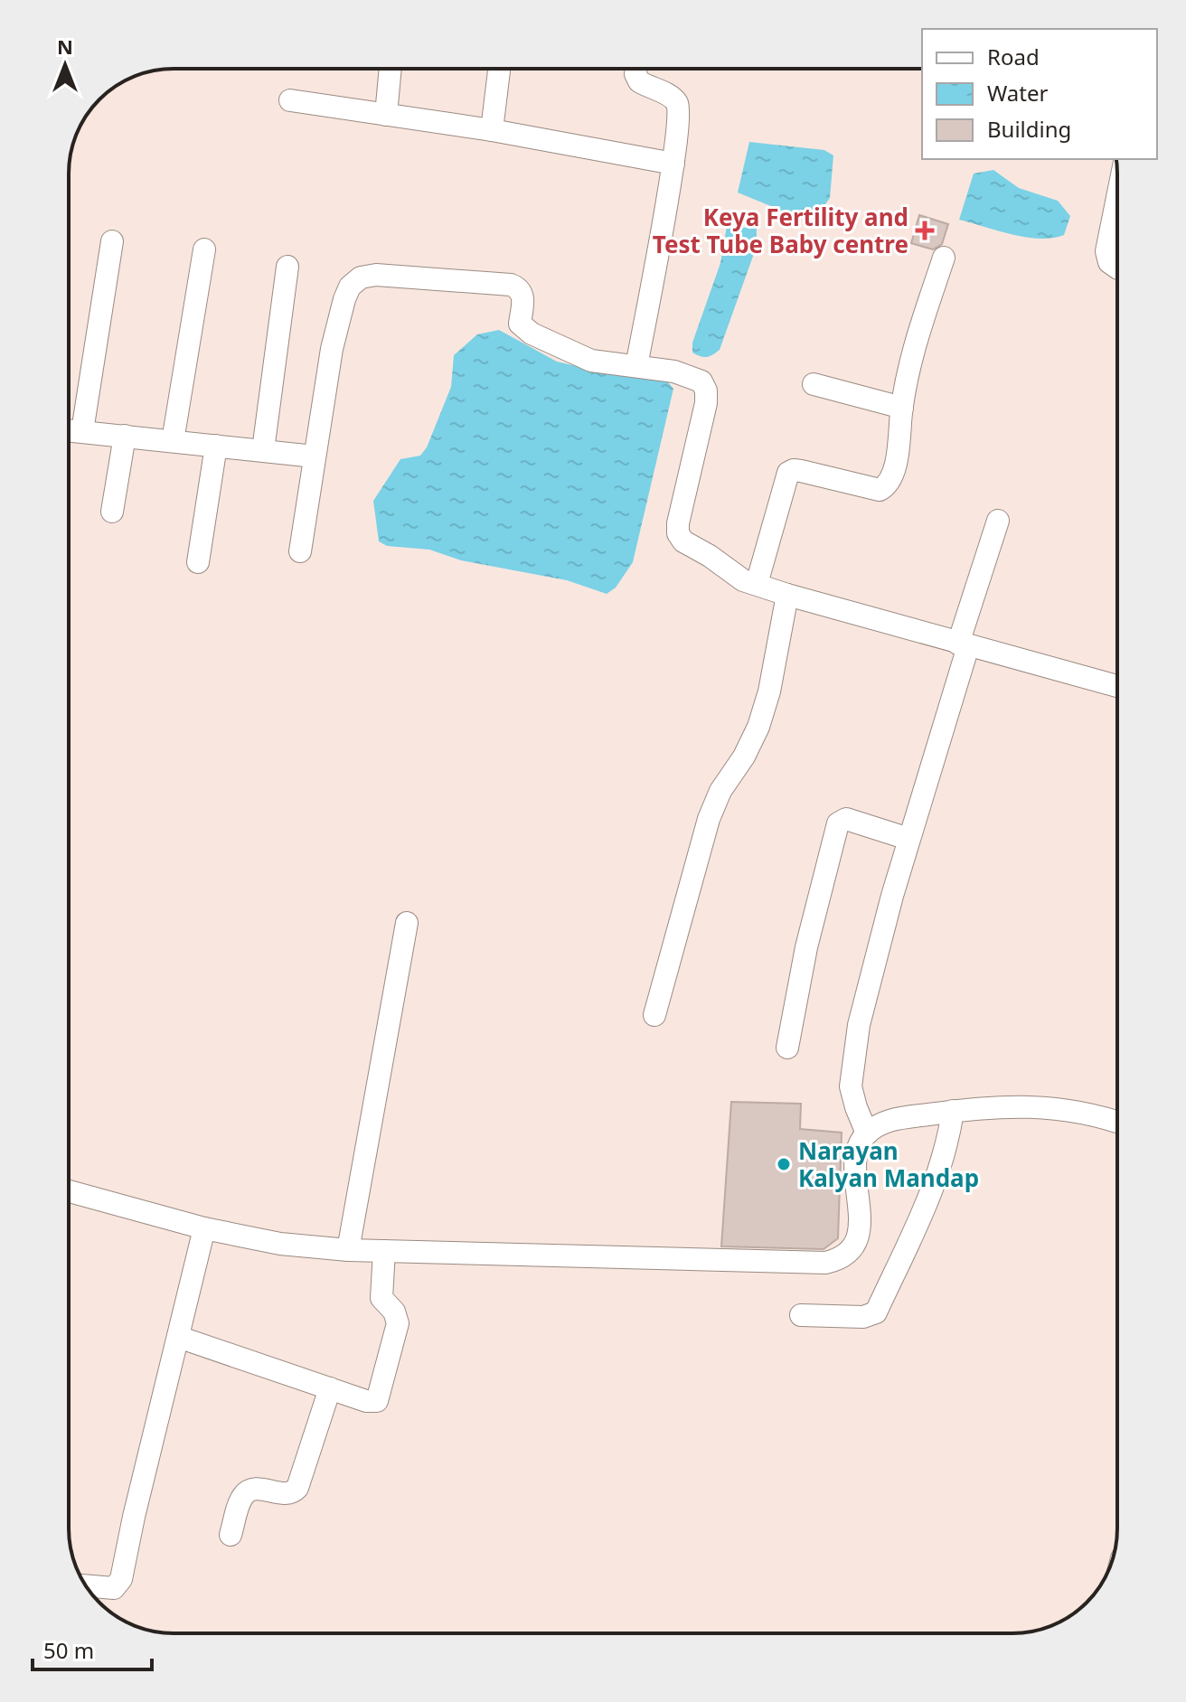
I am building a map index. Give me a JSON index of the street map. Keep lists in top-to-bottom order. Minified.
{"places":{"health":["Keya Fertility and Test Tube Baby centre"],"other":["Narayan Kalyan Mandap"]},"legend":["Road","Water","Building"],"scale_bar":"50 m","north":"top"}
